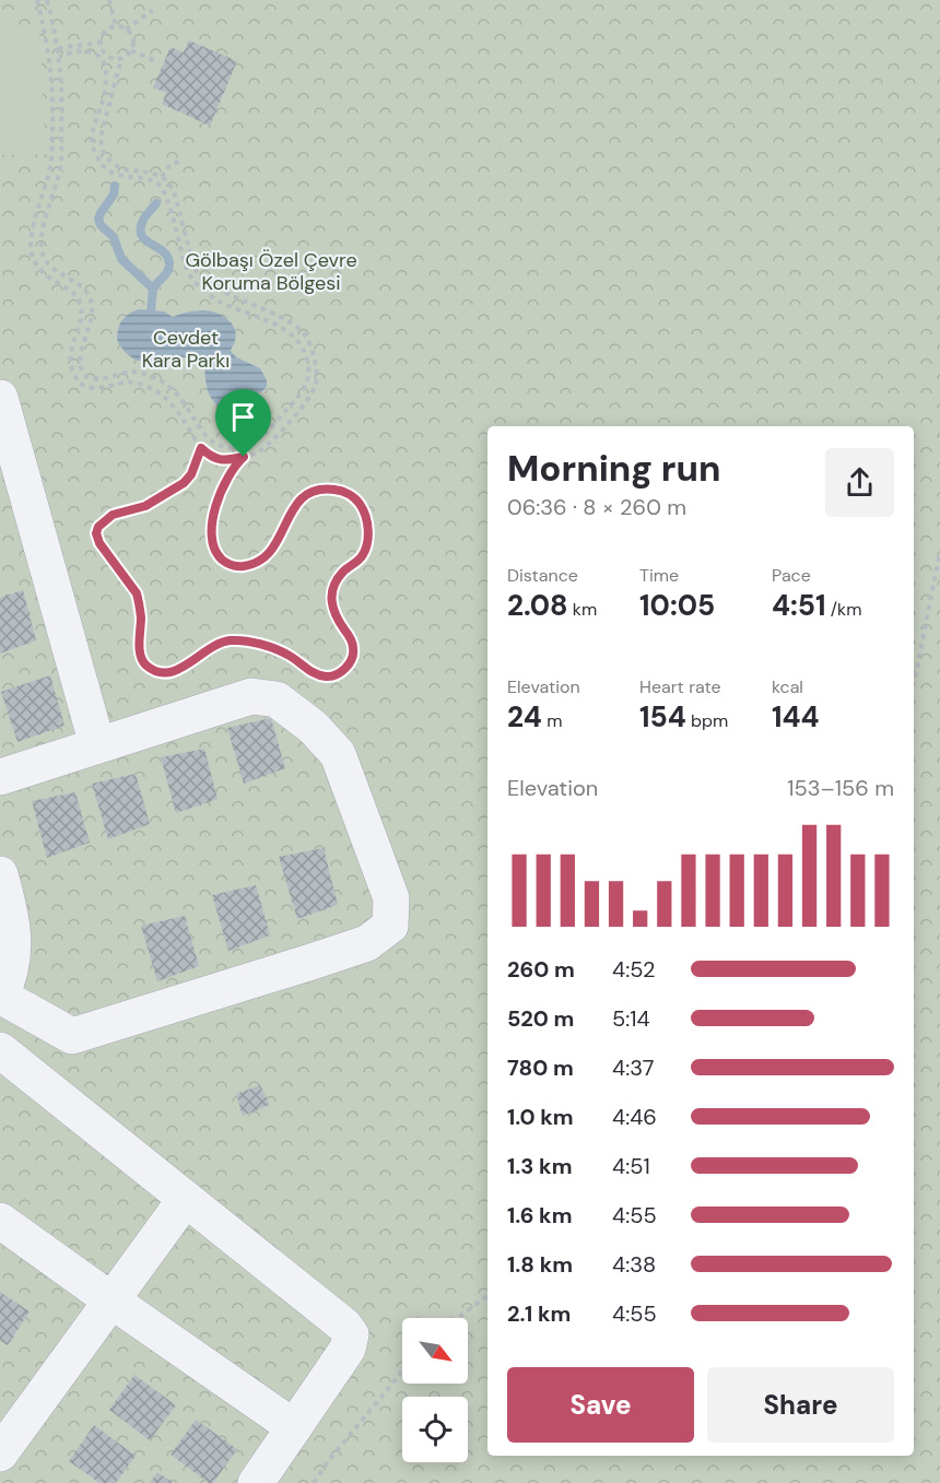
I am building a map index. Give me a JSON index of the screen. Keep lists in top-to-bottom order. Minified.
{"parks":["Gölbaşı Özel Çevre Koruma Bölgesi","Cevdet Kara Parkı"],"north":"bottom right","page":{"heading":["Morning run","06:36 · 8 × 260 m"],"stats":[["Distance","2.08 km"],["Time","10:05"],["Pace","4:51 /km"],["Elevation","24 m"],["Heart rate","154 bpm"],["kcal","144"]],"chart":["Elevation","153–156 m"],"list":[{"name":"260 m","note":"4:52"},{"name":"520 m","note":"5:14"},{"name":"780 m","note":"4:37"},{"name":"1.0 km","note":"4:46"},{"name":"1.3 km","note":"4:51"},{"name":"1.6 km","note":"4:55"},{"name":"1.8 km","note":"4:38"},{"name":"2.1 km","note":"4:55"}],"buttons":["Save","Share"]}}
